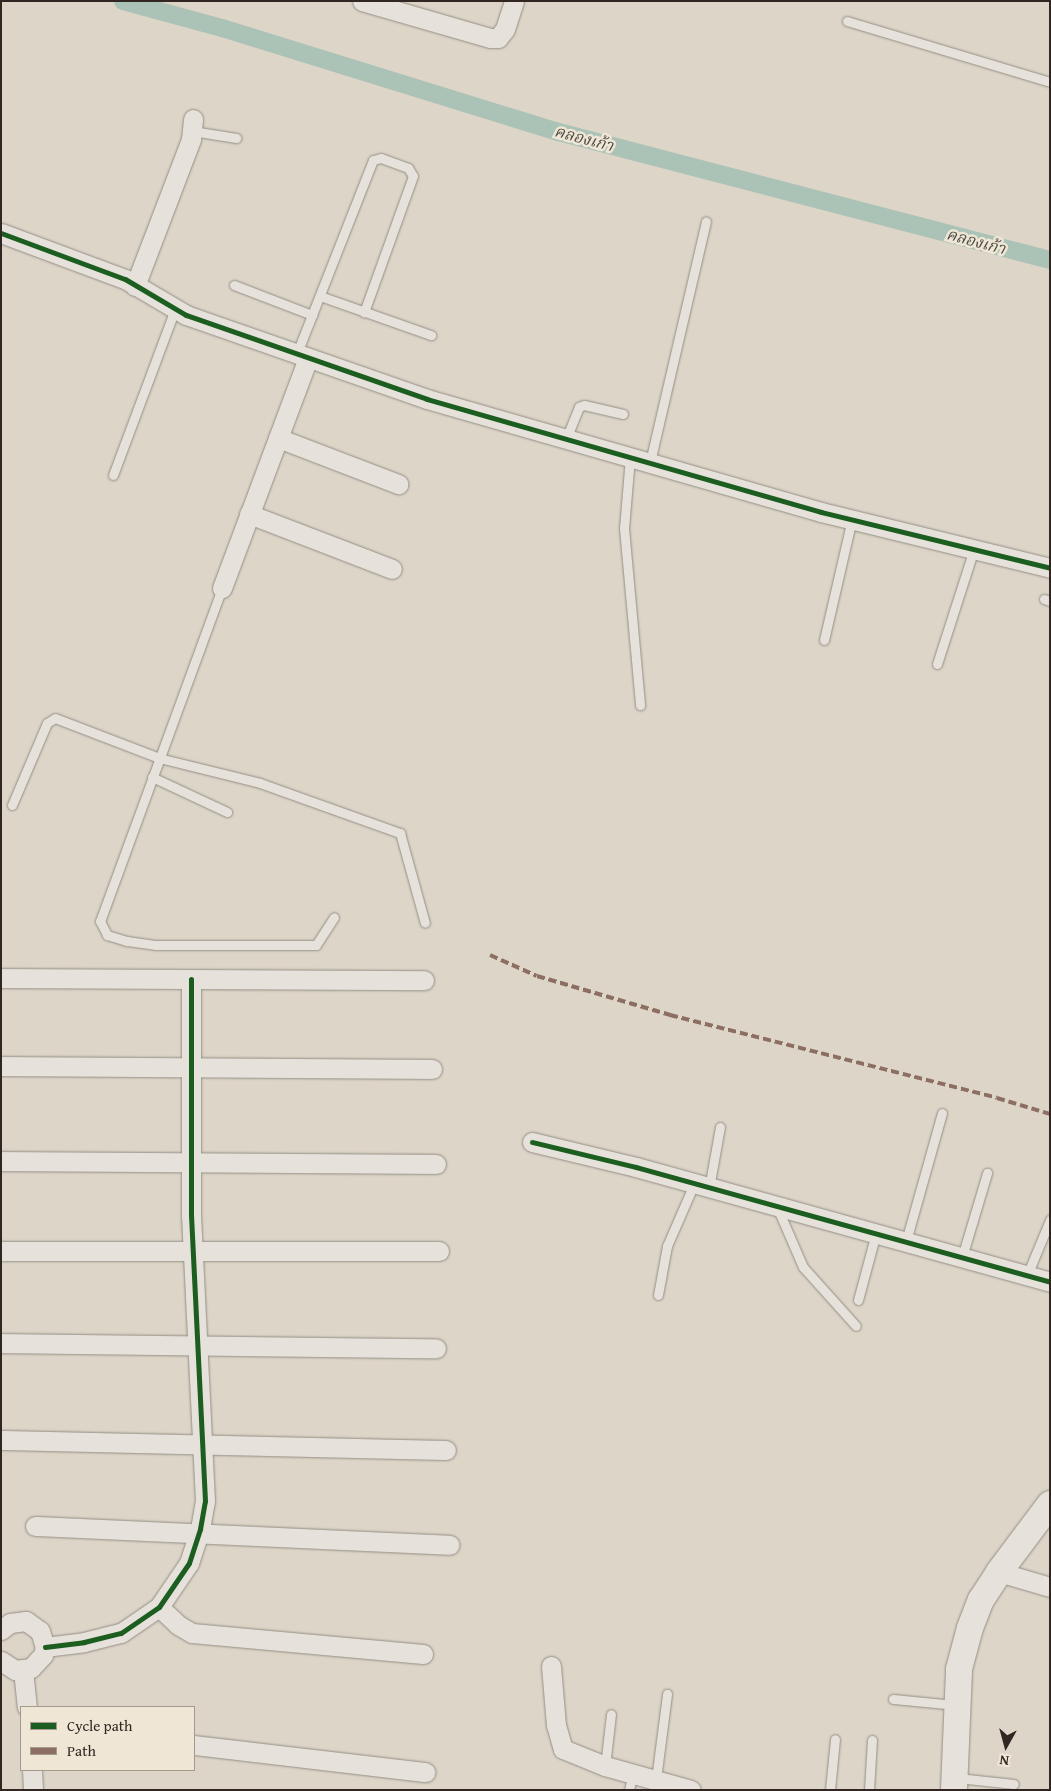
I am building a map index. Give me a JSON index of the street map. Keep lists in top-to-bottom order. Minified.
{"water":["คลองเก้า"],"legend":["Cycle path","Path"],"north":"bottom"}
